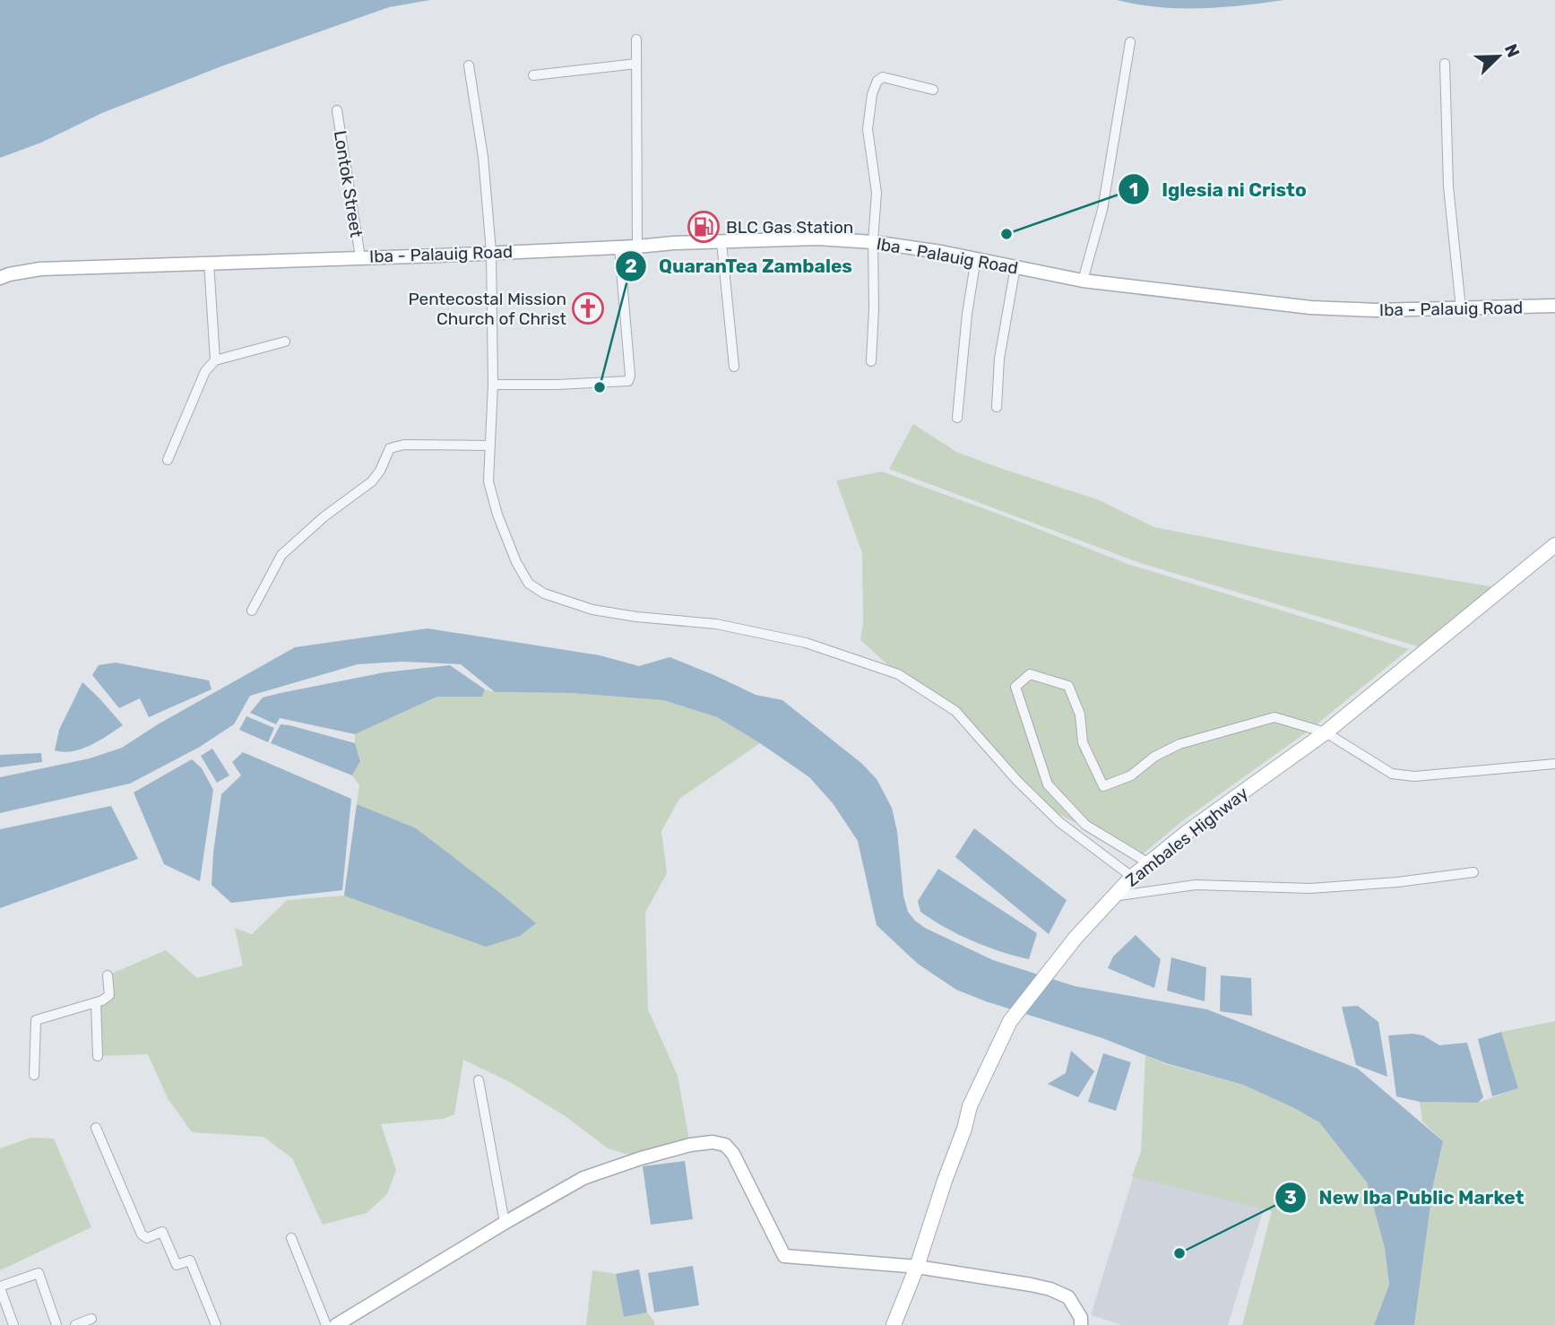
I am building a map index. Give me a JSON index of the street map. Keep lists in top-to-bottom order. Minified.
{"streets":{"main road":["Iba - Palauig Road","Zambales Highway"],"street":["Lontok Street"]},"crossings":[["Lontok Street","Iba - Palauig Road"]],"places":{"fuel station":["BLC Gas Station"],"other":["Iglesia ni Cristo","QuaranTea Zambales","New Iba Public Market"],"church":["Pentecostal Mission Church of Christ"]},"north":"top right"}
